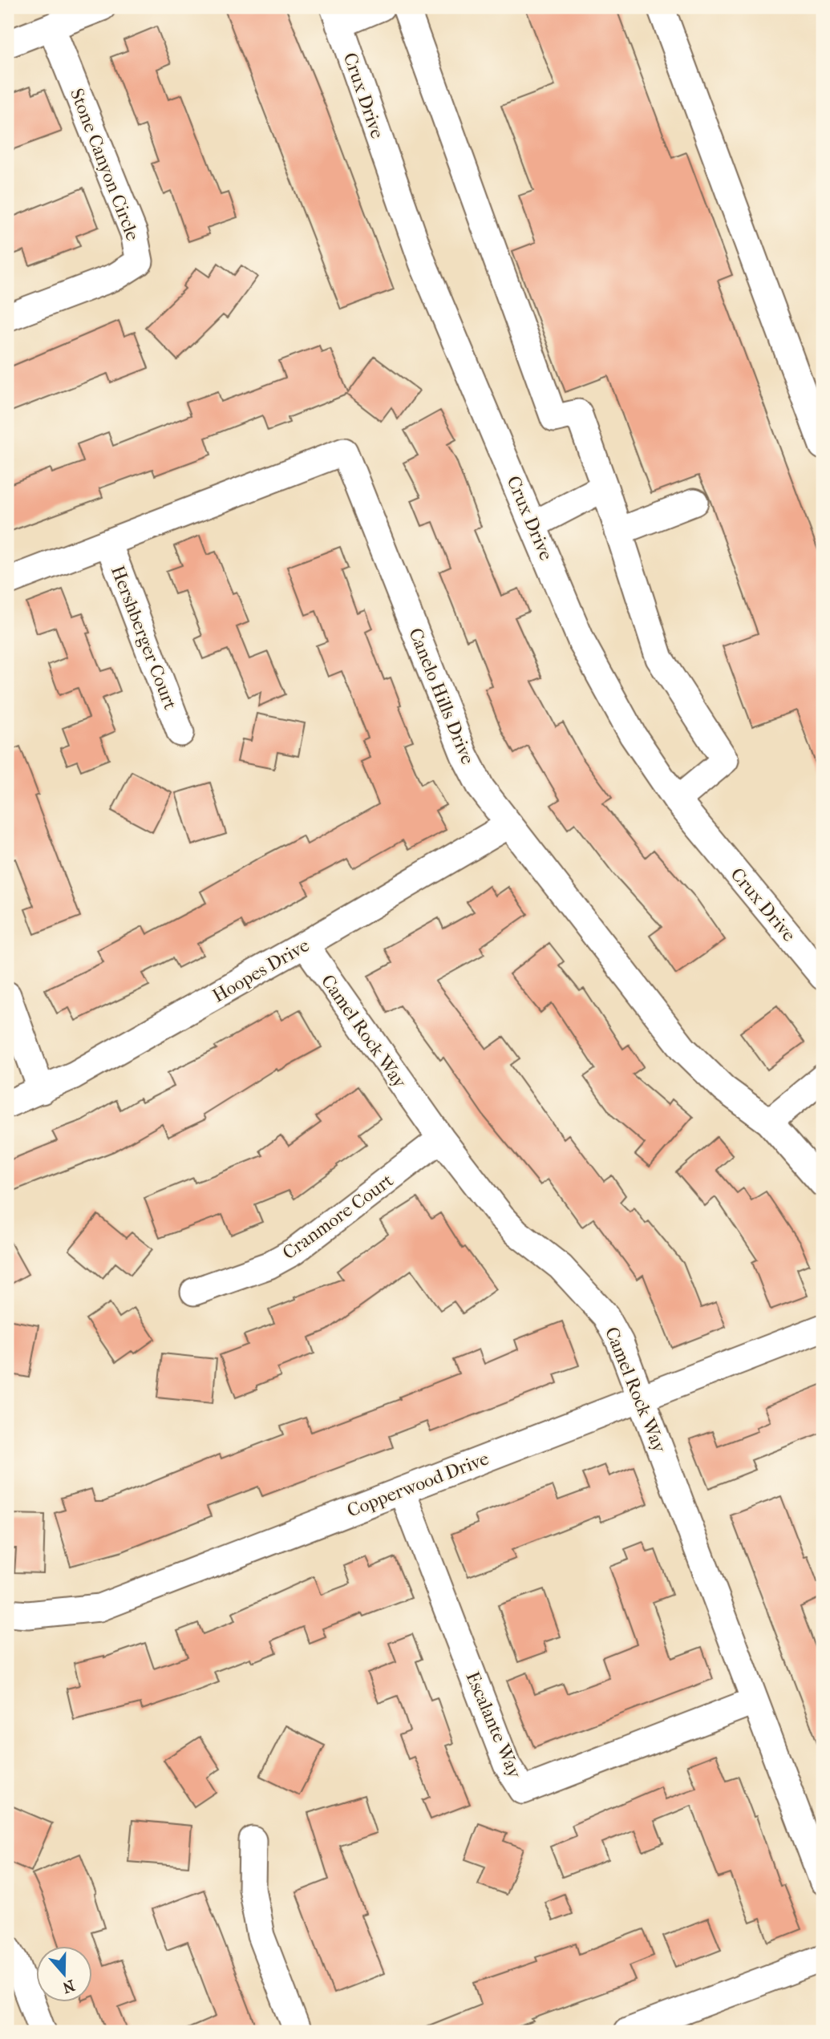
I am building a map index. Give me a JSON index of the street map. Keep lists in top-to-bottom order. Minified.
{"streets":{"street":["Crux Drive","Stone Canyon Circle","Hershberger Court","Canelo Hills Drive","Hoopes Drive","Camel Rock Way","Cranmore Court","Copperwood Drive","Escalante Way"]},"crossings":[["Hershberger Court","Canelo Hills Drive"],["Canelo Hills Drive","Hoopes Drive"],["Hoopes Drive","Camel Rock Way"],["Camel Rock Way","Cranmore Court"],["Camel Rock Way","Copperwood Drive"],["Camel Rock Way","Escalante Way"],["Copperwood Drive","Escalante Way"]],"north":"bottom"}
